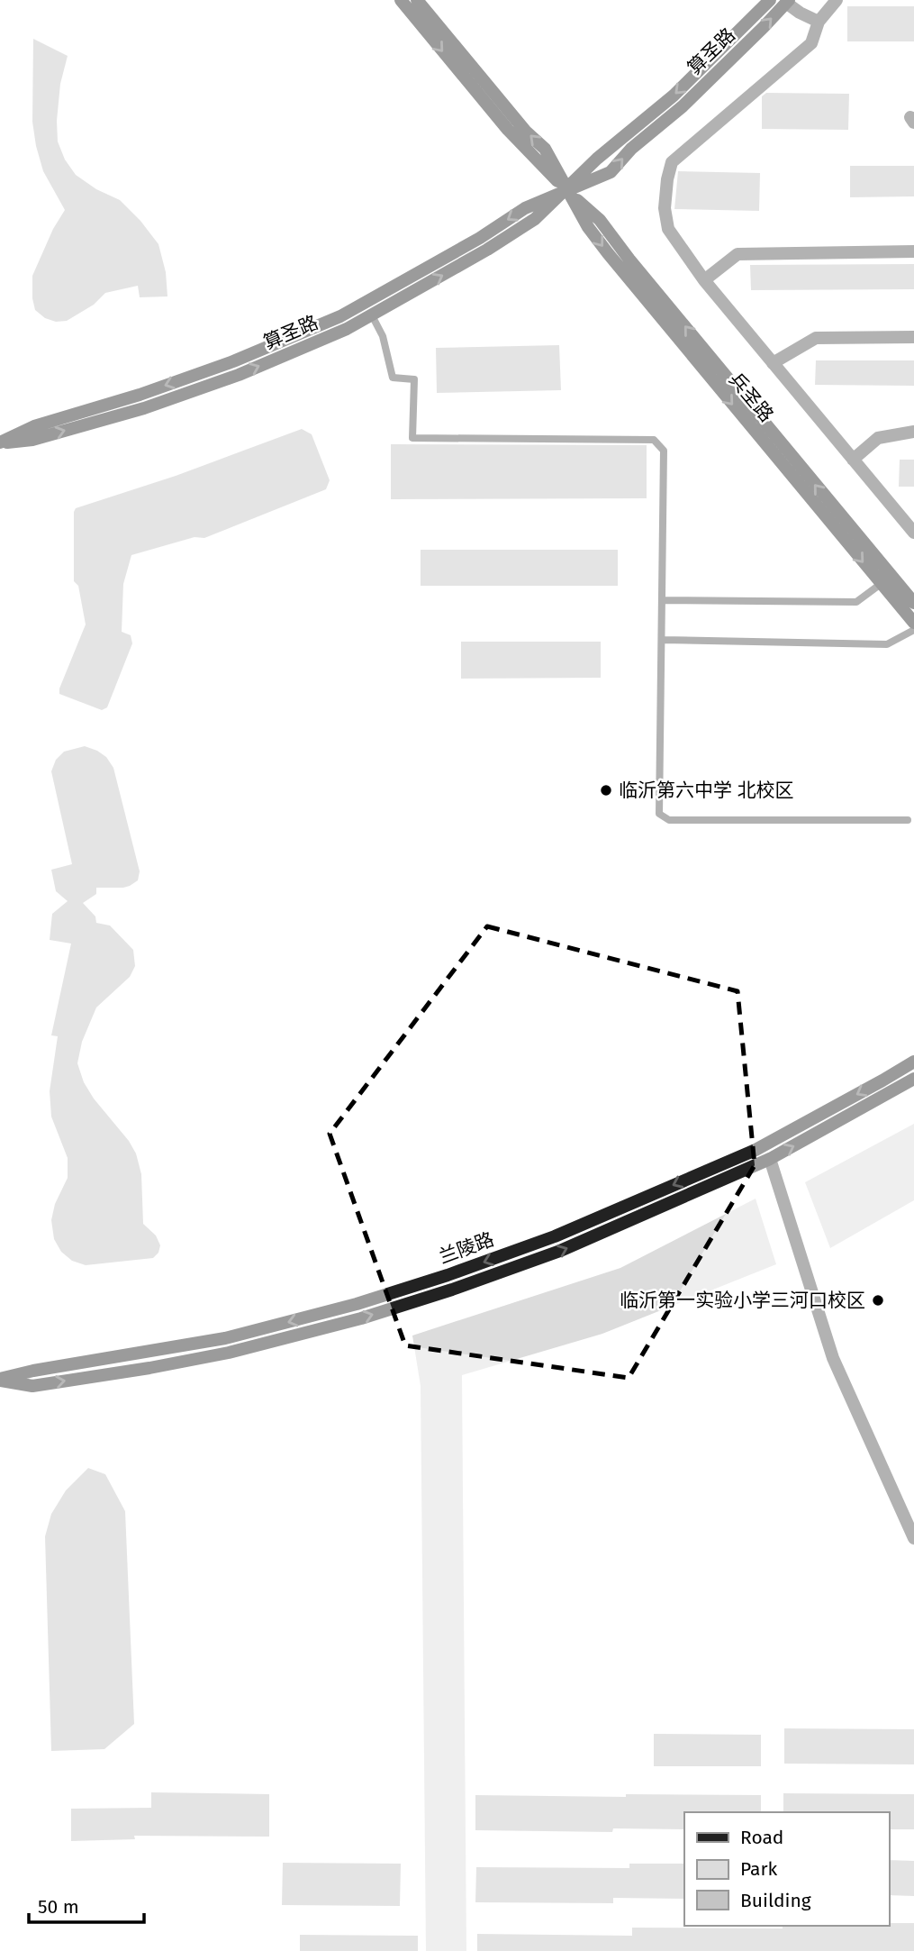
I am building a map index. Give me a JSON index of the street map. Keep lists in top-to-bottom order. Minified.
{"streets":{"main road":["算圣路","兵圣路","兰陵路"]},"crossings":[["算圣路","兵圣路"]],"places":["临沂第六中学 北校区","临沂第一实验小学三河口校区"],"legend":["Road","Park","Building"],"scale_bar":"50 m"}
